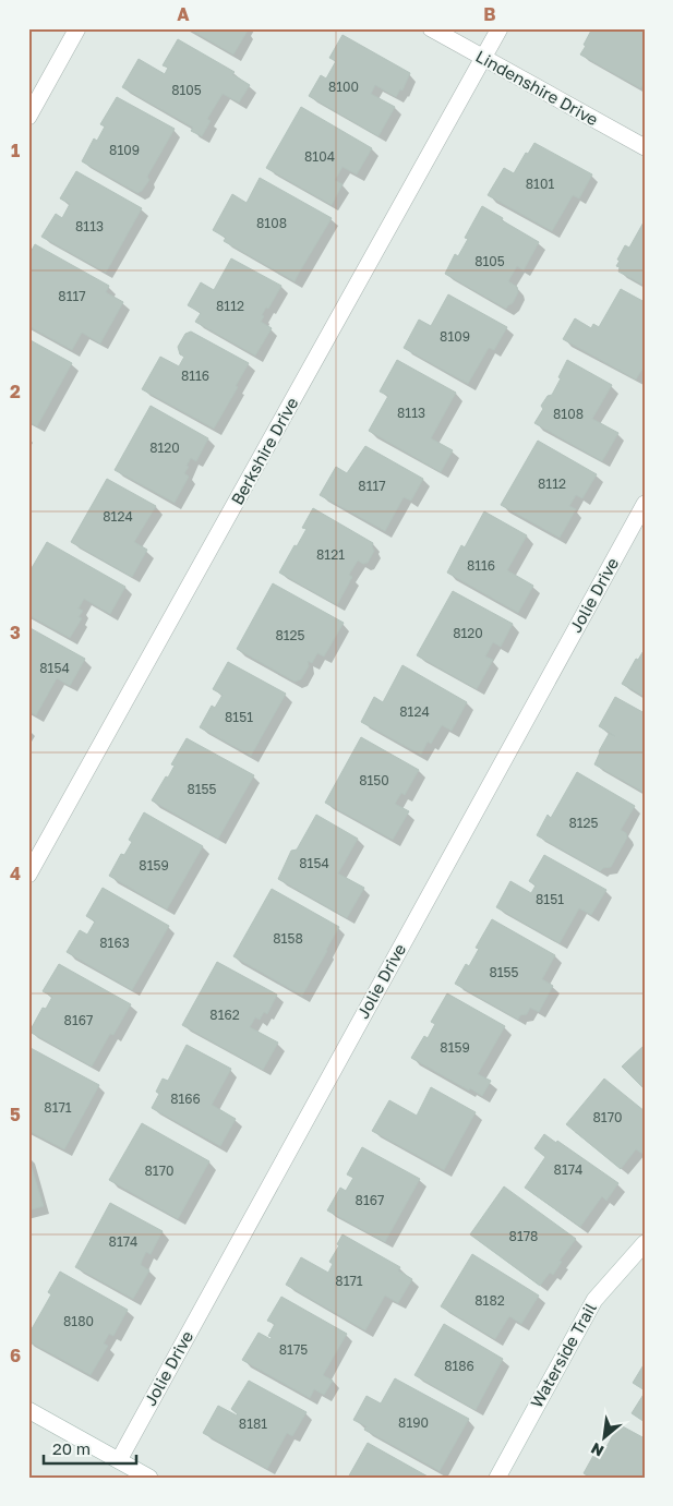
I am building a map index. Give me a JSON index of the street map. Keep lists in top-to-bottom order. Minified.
{"streets":{"street":["Lindenshire Drive","Berkshire Drive","Jolie Drive","Waterside Trail"]},"crossings":[["Lindenshire Drive","Berkshire Drive"]],"house_numbers":["8100","8105","8109","8104","8101","8108","8113","8105","8117","8112","8109","8116","8113","8108","8120","8112","8117","8124","8121","8116","8120","8125","8154","8124","8151","8150","8155","8125","8154","8159","8151","8158","8163","8155","8162","8167","8159","8166","8171","8170","8174","8170","8167","8178","8174","8171","8182","8180","8175","8186","8190","8181"],"scale_bar":"20 m","north":"bottom left","grid":{"columns":["A","B"],"rows":["1","2","3","4","5","6"]}}
